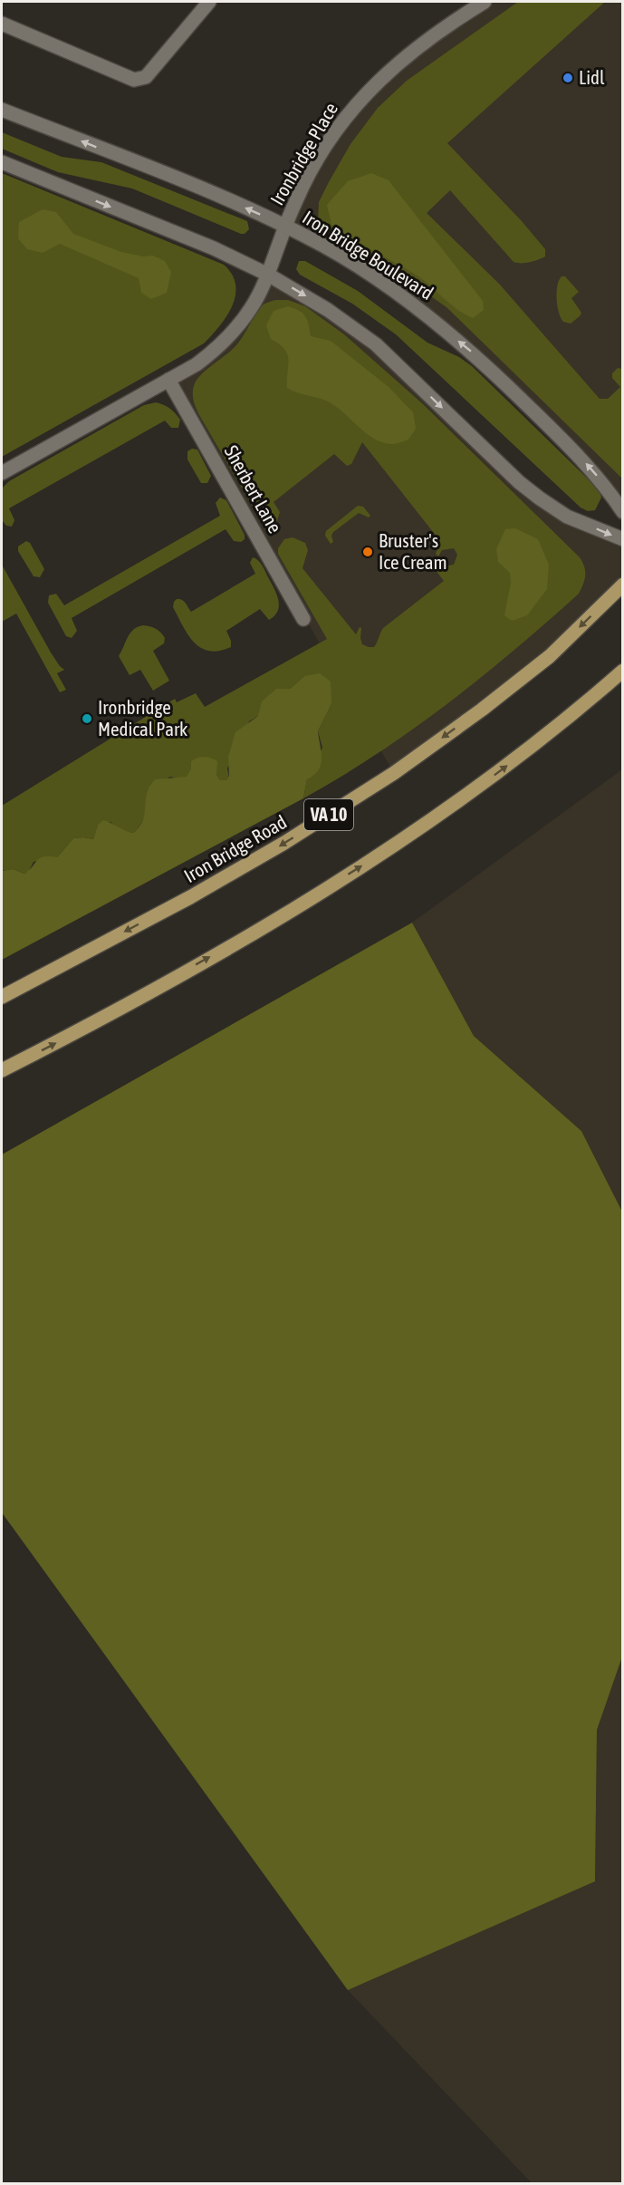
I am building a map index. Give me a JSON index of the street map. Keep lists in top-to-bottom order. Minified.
{"streets":{"main road":["VA 10","Iron Bridge Road"],"street":["Ironbridge Place","Iron Bridge Boulevard","Sherbert Lane"]},"crossings":[["Ironbridge Place","Iron Bridge Boulevard"],["Ironbridge Place","Sherbert Lane"]],"places":["Lidl","Bruster's Ice Cream","Ironbridge Medical Park"]}
